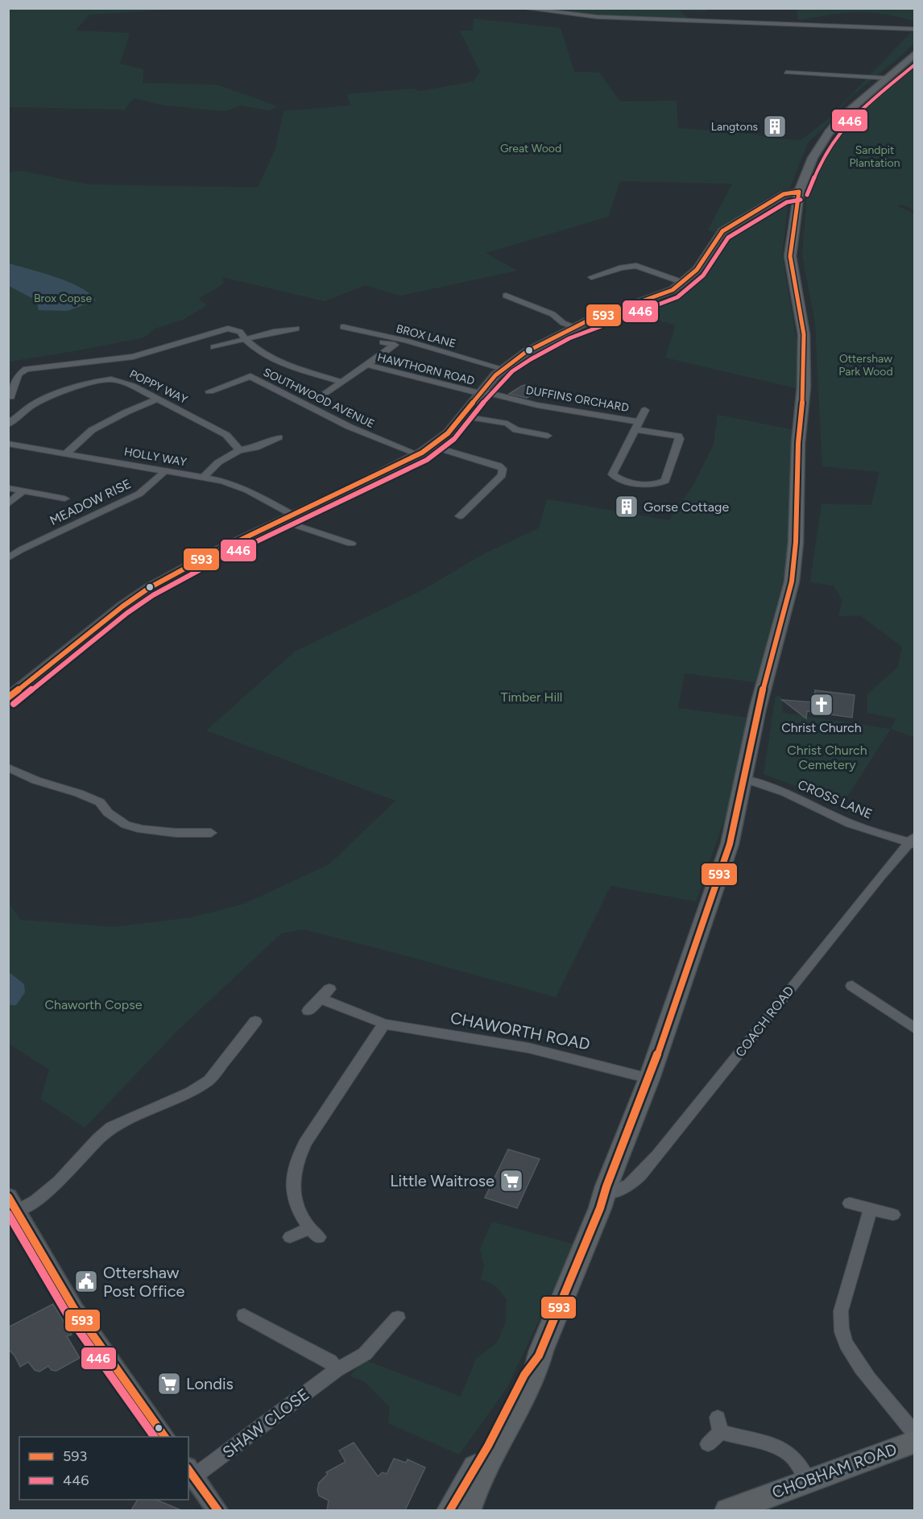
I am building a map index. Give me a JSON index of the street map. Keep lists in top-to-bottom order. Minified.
{"streets":{"main road":["CHOBHAM ROAD"],"street":["BROX LANE","HAWTHORN ROAD","POPPY WAY","SOUTHWOOD AVENUE","DUFFINS ORCHARD","HOLLY WAY","MEADOW RISE","CROSS LANE","COACH ROAD","CHAWORTH ROAD","SHAW CLOSE"]},"crossings":[["BROX LANE","HAWTHORN ROAD"],["HAWTHORN ROAD","DUFFINS ORCHARD"],["HOLLY WAY","MEADOW RISE"],["CROSS LANE","COACH ROAD"]],"parks":["Great Wood","Sandpit Plantation","Brox Copse","Ottershaw Park Wood","Timber Hill","Christ Church Cemetery","Chaworth Copse"],"places":{"building":["Langtons","Gorse Cottage"],"church":["Christ Church"],"supermarket":["Little Waitrose","Londis"],"public building":["Ottershaw Post Office"]},"lines":["transit line 446","transit line 593"],"legend":["593","446"]}
